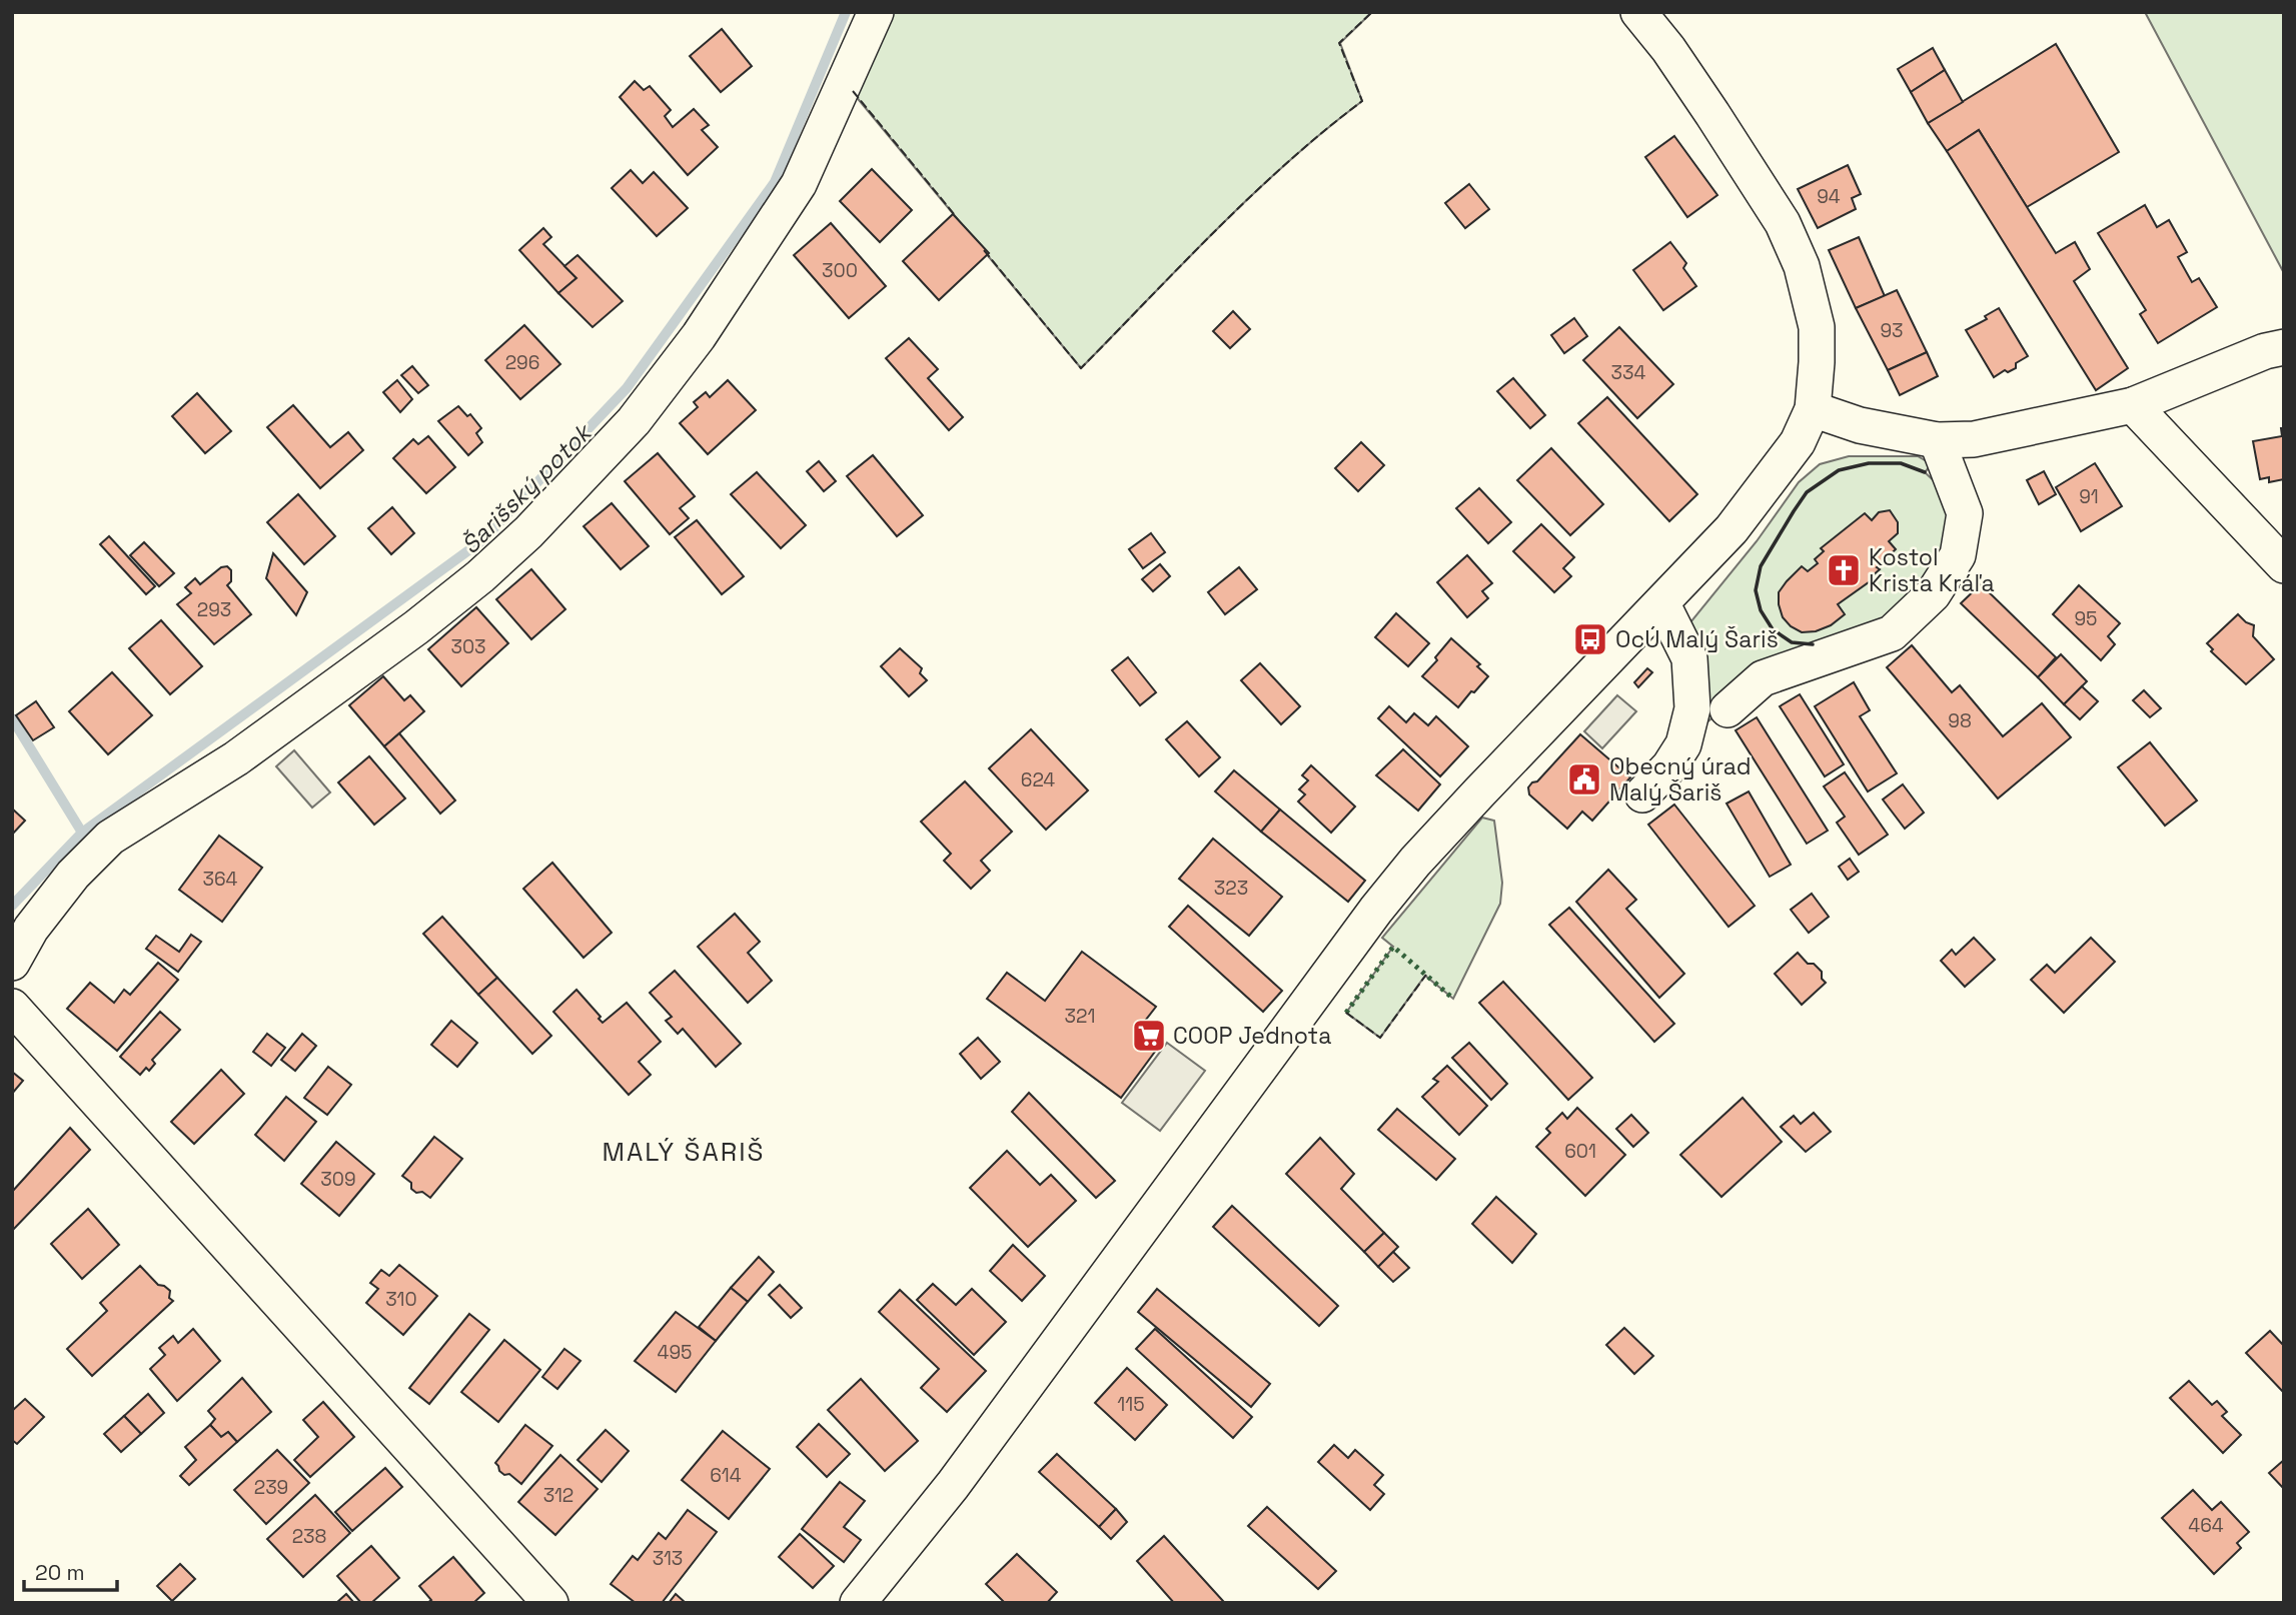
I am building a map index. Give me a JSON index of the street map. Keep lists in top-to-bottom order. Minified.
{"districts":["MALÝ ŠARIŠ"],"water":["Šarišský potok"],"places":{"church":["Kostol Krista Kráľa"],"bus stop":["OcÚ Malý Šariš"],"public building":["Obecný úrad Malý Šariš"],"supermarket":["COOP Jednota"]},"house_numbers":["94","300","93","296","334","91","293","95","303","98","624","364","323","321","601","309","310","495","115","614","239","312","464","238","313"],"scale_bar":"20 m"}
